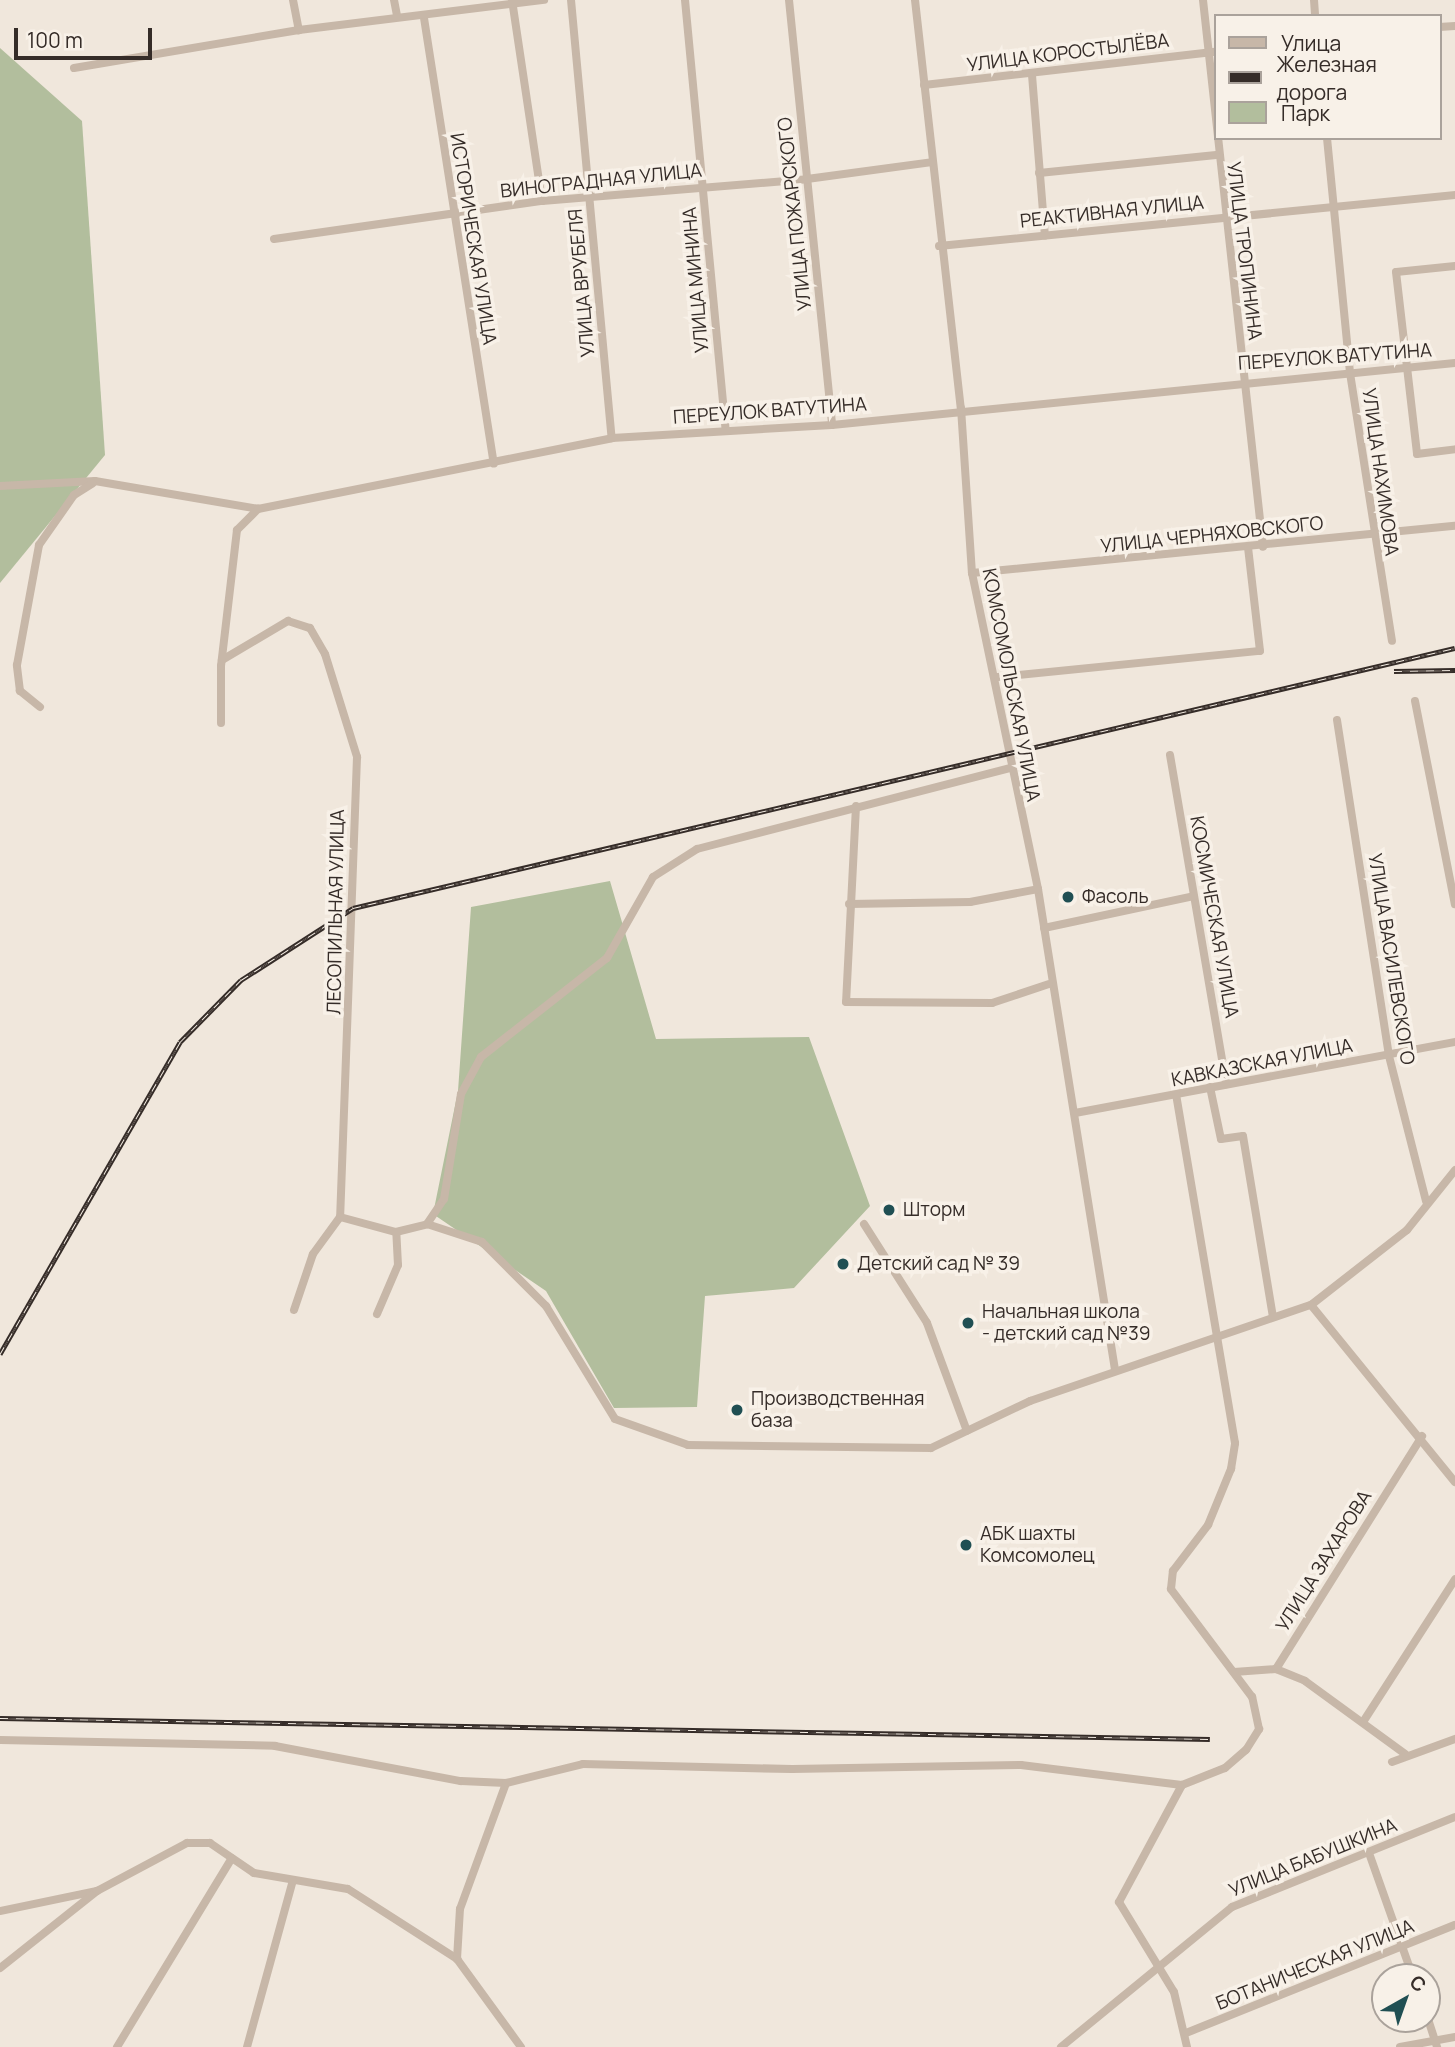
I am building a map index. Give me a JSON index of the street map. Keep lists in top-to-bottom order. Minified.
{"streets":{"street":["УЛИЦА КОРОСТЫЛЁВА","ВИНОГРАДНАЯ УЛИЦА","РЕАКТИВНАЯ УЛИЦА","УЛИЦА ПОЖАРСКОГО","ИСТОРИЧЕСКАЯ УЛИЦА","УЛИЦА ТРОПИНИНА","УЛИЦА МИНИНА","УЛИЦА ВРУБЕЛЯ","ПЕРЕУЛОК ВАТУТИНА","УЛИЦА НАХИМОВА","УЛИЦА ЧЕРНЯХОВСКОГО","КОМСОМОЛЬСКАЯ УЛИЦА","ЛЕСОПИЛЬНАЯ УЛИЦА","КОСМИЧЕСКАЯ УЛИЦА","УЛИЦА ВАСИЛЕВСКОГО","КАВКАЗСКАЯ УЛИЦА","УЛИЦА ЗАХАРОВА","УЛИЦА БАБУШКИНА","БОТАНИЧЕСКАЯ УЛИЦА"]},"crossings":[["УЛИЦА КОРОСТЫЛЁВА","УЛИЦА ТРОПИНИНА"],["УЛИЦА КОРОСТЫЛЁВА","КОМСОМОЛЬСКАЯ УЛИЦА"],["ВИНОГРАДНАЯ УЛИЦА","УЛИЦА ПОЖАРСКОГО"],["ВИНОГРАДНАЯ УЛИЦА","ИСТОРИЧЕСКАЯ УЛИЦА"],["ВИНОГРАДНАЯ УЛИЦА","УЛИЦА МИНИНА"],["ВИНОГРАДНАЯ УЛИЦА","УЛИЦА ВРУБЕЛЯ"],["ВИНОГРАДНАЯ УЛИЦА","КОМСОМОЛЬСКАЯ УЛИЦА"],["РЕАКТИВНАЯ УЛИЦА","УЛИЦА ТРОПИНИНА"],["РЕАКТИВНАЯ УЛИЦА","УЛИЦА НАХИМОВА"],["РЕАКТИВНАЯ УЛИЦА","КОМСОМОЛЬСКАЯ УЛИЦА"],["УЛИЦА ПОЖАРСКОГО","ПЕРЕУЛОК ВАТУТИНА"],["ИСТОРИЧЕСКАЯ УЛИЦА","ПЕРЕУЛОК ВАТУТИНА"],["УЛИЦА ТРОПИНИНА","ПЕРЕУЛОК ВАТУТИНА"],["УЛИЦА ТРОПИНИНА","УЛИЦА ЧЕРНЯХОВСКОГО"],["УЛИЦА МИНИНА","ПЕРЕУЛОК ВАТУТИНА"],["УЛИЦА ВРУБЕЛЯ","ПЕРЕУЛОК ВАТУТИНА"],["ПЕРЕУЛОК ВАТУТИНА","УЛИЦА НАХИМОВА"],["ПЕРЕУЛОК ВАТУТИНА","КОМСОМОЛЬСКАЯ УЛИЦА"],["УЛИЦА НАХИМОВА","УЛИЦА ЧЕРНЯХОВСКОГО"],["УЛИЦА ЧЕРНЯХОВСКОГО","КОМСОМОЛЬСКАЯ УЛИЦА"],["КОМСОМОЛЬСКАЯ УЛИЦА","КАВКАЗСКАЯ УЛИЦА"],["КОСМИЧЕСКАЯ УЛИЦА","КАВКАЗСКАЯ УЛИЦА"],["УЛИЦА ВАСИЛЕВСКОГО","КАВКАЗСКАЯ УЛИЦА"]],"places":["Фасоль","Шторм","Детский сад № 39","Начальная школа - детский сад №39","Производственная база","АБК шахты Комсомолец"],"legend":["Улица","Железная дорога","Парк"],"scale_bar":"100 m","north":"top right"}
